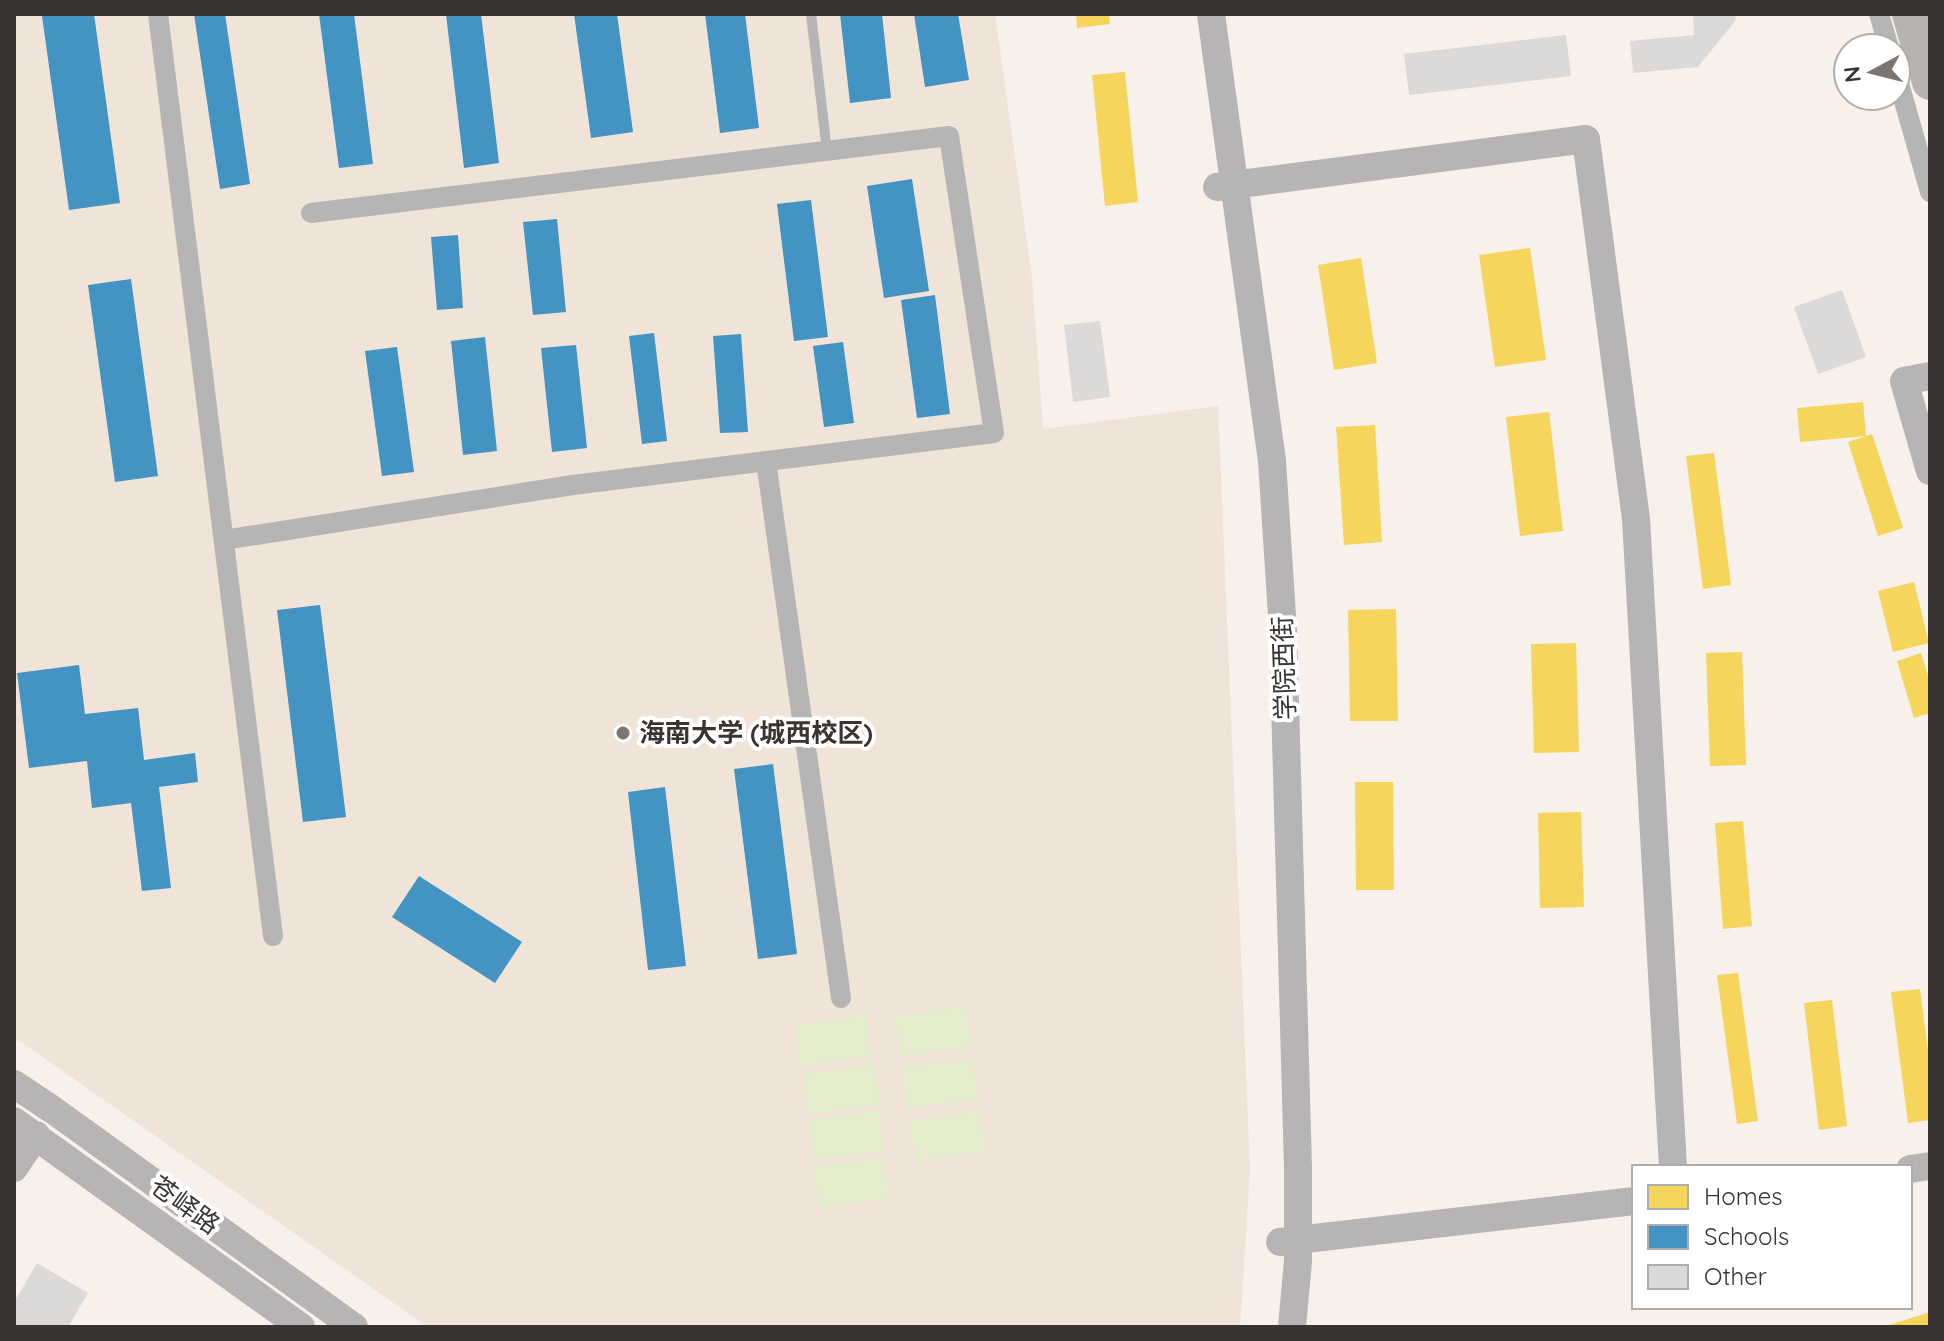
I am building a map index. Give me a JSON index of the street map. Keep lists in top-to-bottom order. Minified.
{"streets":{"main road":["学院西街","苍峄路"]},"places":["海南大学 (城西校区)"],"legend":["Homes","Schools","Other"],"north":"left"}
